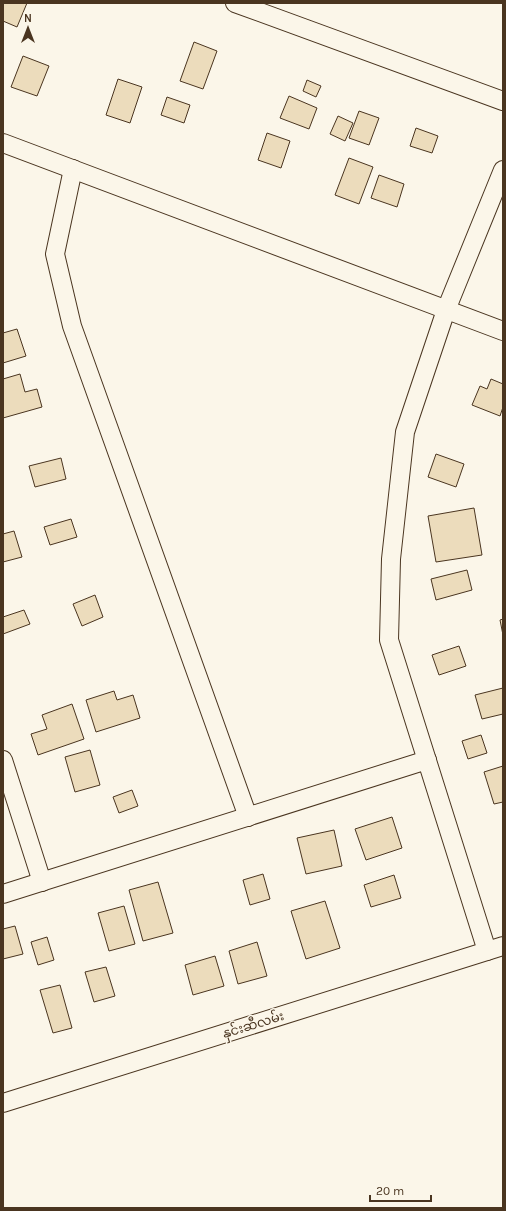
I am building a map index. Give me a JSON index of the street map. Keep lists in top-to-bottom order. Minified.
{"streets":{"street":["နှင်းဆီလမ်း"]},"scale_bar":"20 m","north":"top"}
